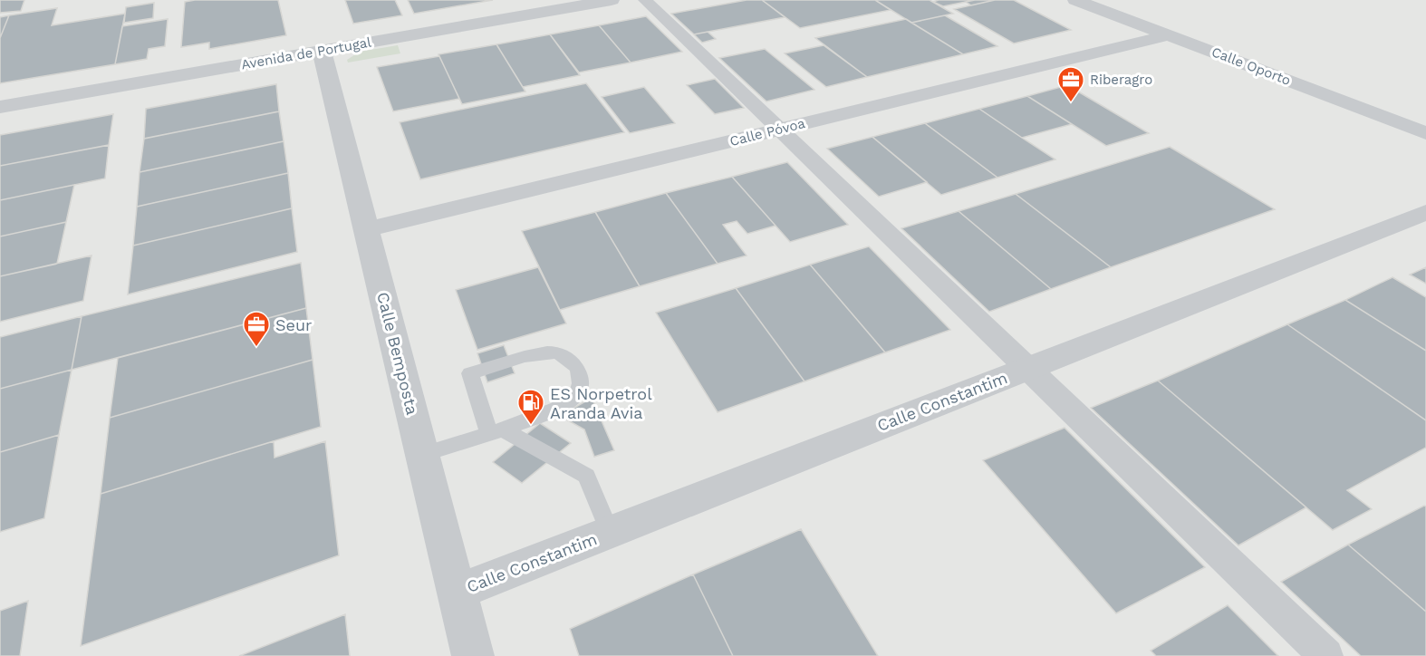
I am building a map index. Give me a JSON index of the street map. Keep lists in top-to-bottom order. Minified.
{"streets":{"street":["Avenida de Portugal","Calle Oporto","Calle Póvoa","Calle Bemposta","Calle Constantim"]},"crossings":[["Avenida de Portugal","Calle Bemposta"],["Calle Oporto","Calle Póvoa"],["Calle Póvoa","Calle Bemposta"],["Calle Bemposta","Calle Constantim"]],"places":{"office":["Riberagro","Seur"],"fuel station":["ES Norpetrol Aranda Avia"]}}
